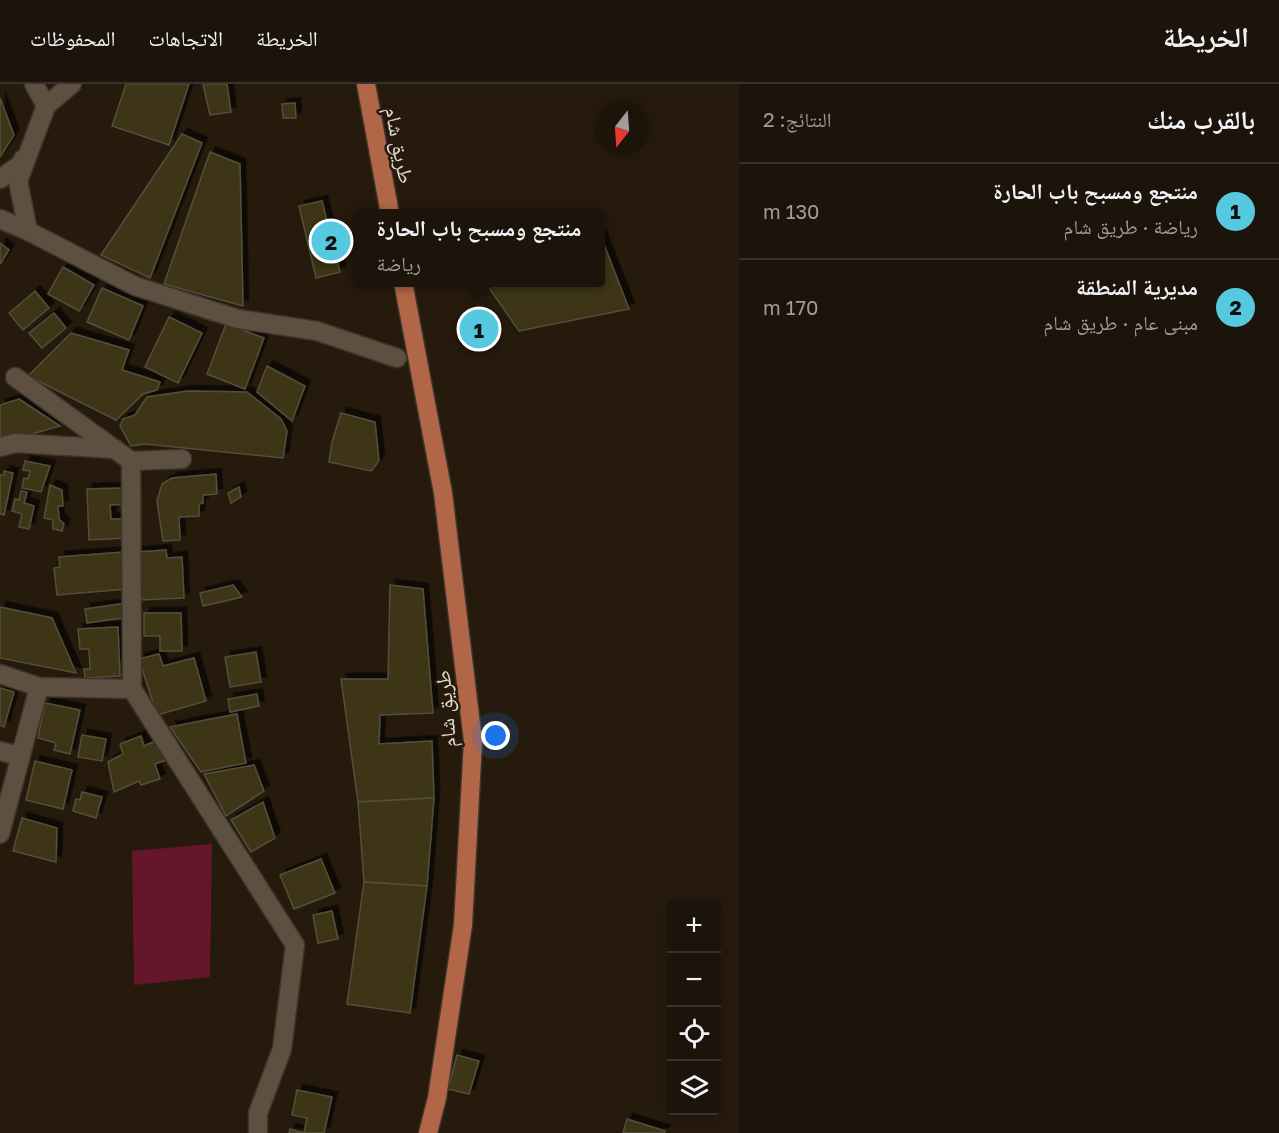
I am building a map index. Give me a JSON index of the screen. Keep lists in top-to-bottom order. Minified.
{"streets":{"main road":["طريق شام"]},"north":"bottom","page":{"header":"الخريطة","nav":["الخريطة","الاتجاهات","المحفوظات"],"heading":["بالقرب منك","النتائج: 2"],"list":[{"mark":"1","name":"منتجع ومسبح باب الحارة","note":"رياضة · طريق شام","value":"130 m"},{"mark":"2","name":"مديرية المنطقة","note":"مبنى عام · طريق شام","value":"170 m"}],"popup":["منتجع ومسبح باب الحارة","رياضة"],"pins":["2","1"],"map_buttons":["+","−"]}}
